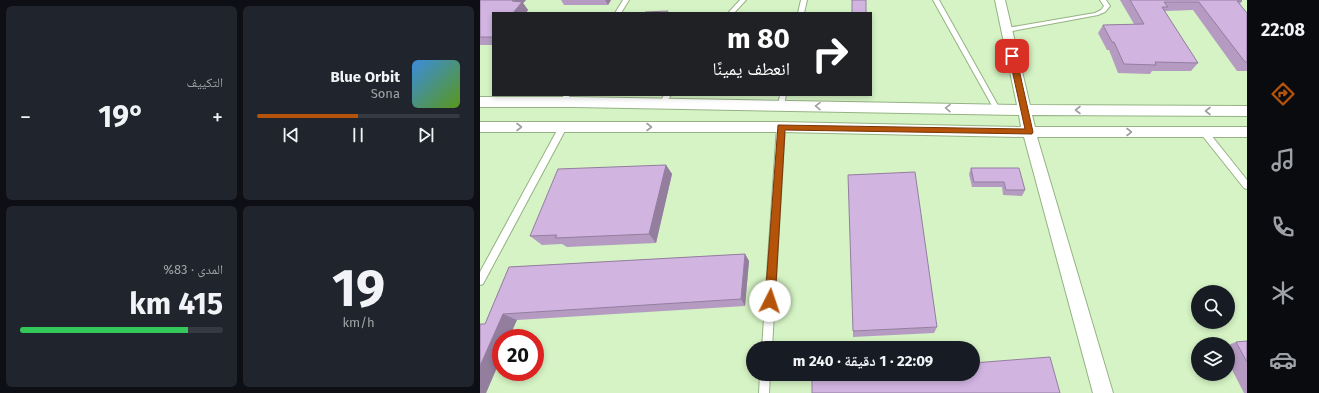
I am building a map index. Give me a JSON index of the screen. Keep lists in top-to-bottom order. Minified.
{"page":{"tabs":"22:08","tile":["التكييف",["19","km/h"],["المدى · 83%","415 km"]],"turn":["80 m","انعطف يمينًا"],"song":["Blue Orbit","Sona"],"heat":["−","19°","+"],"limit":"20","trip":"22:09 · 1 دقيقة · 240 m"}}
